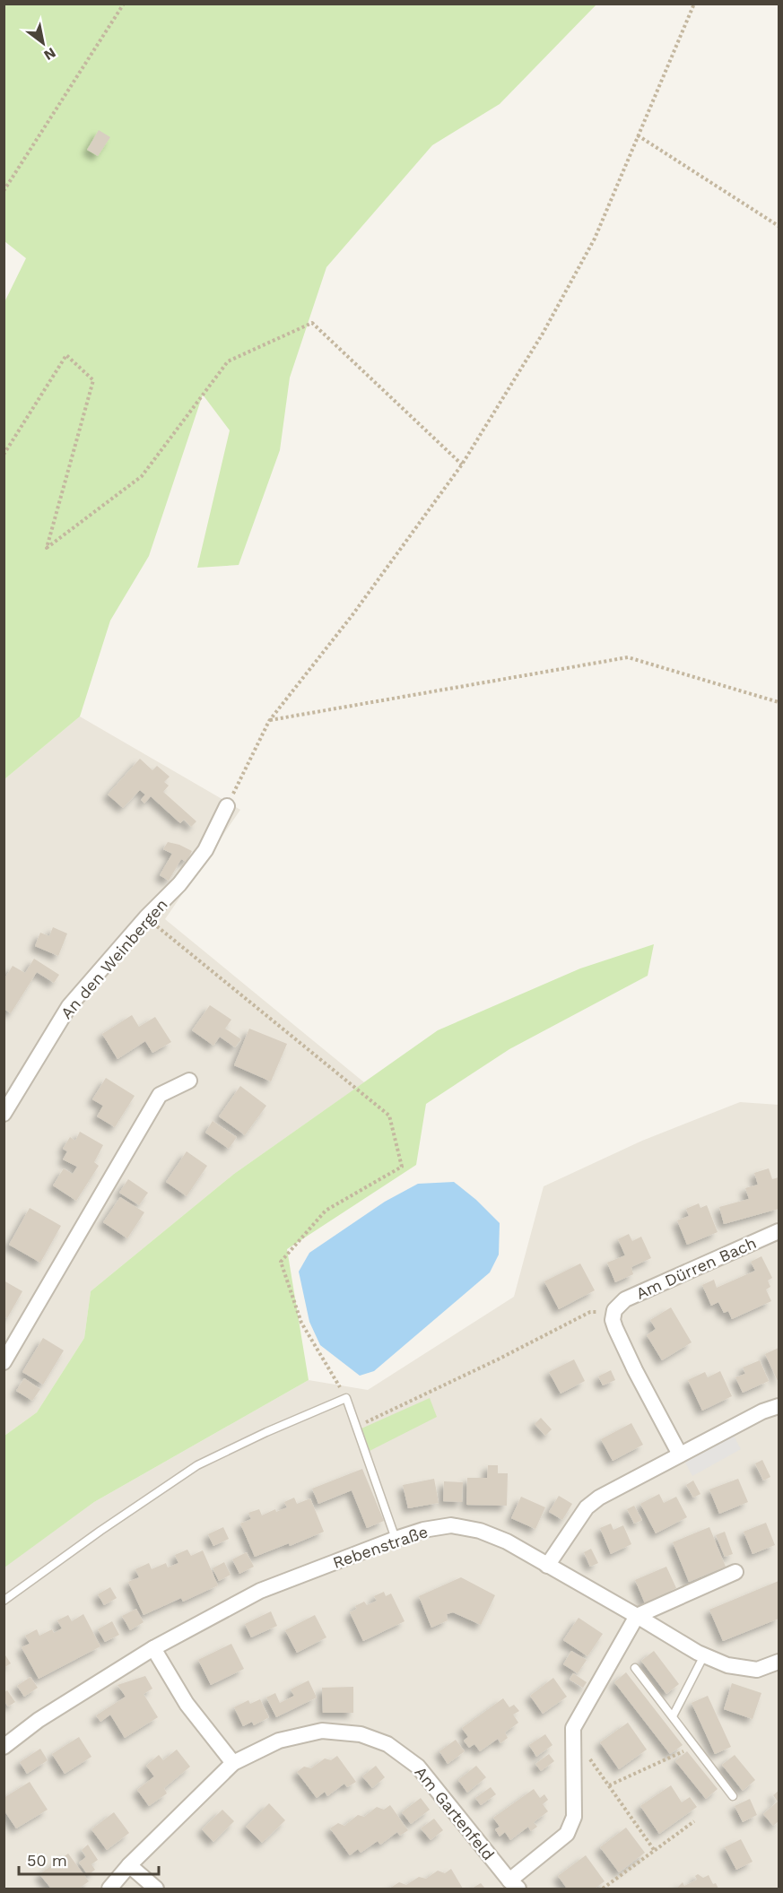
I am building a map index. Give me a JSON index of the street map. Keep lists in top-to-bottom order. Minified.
{"streets":{"street":["An den Weinbergen","Am Dürren Bach","Rebenstraße","Am Gartenfeld"]},"scale_bar":"50 m","north":"bottom right"}
